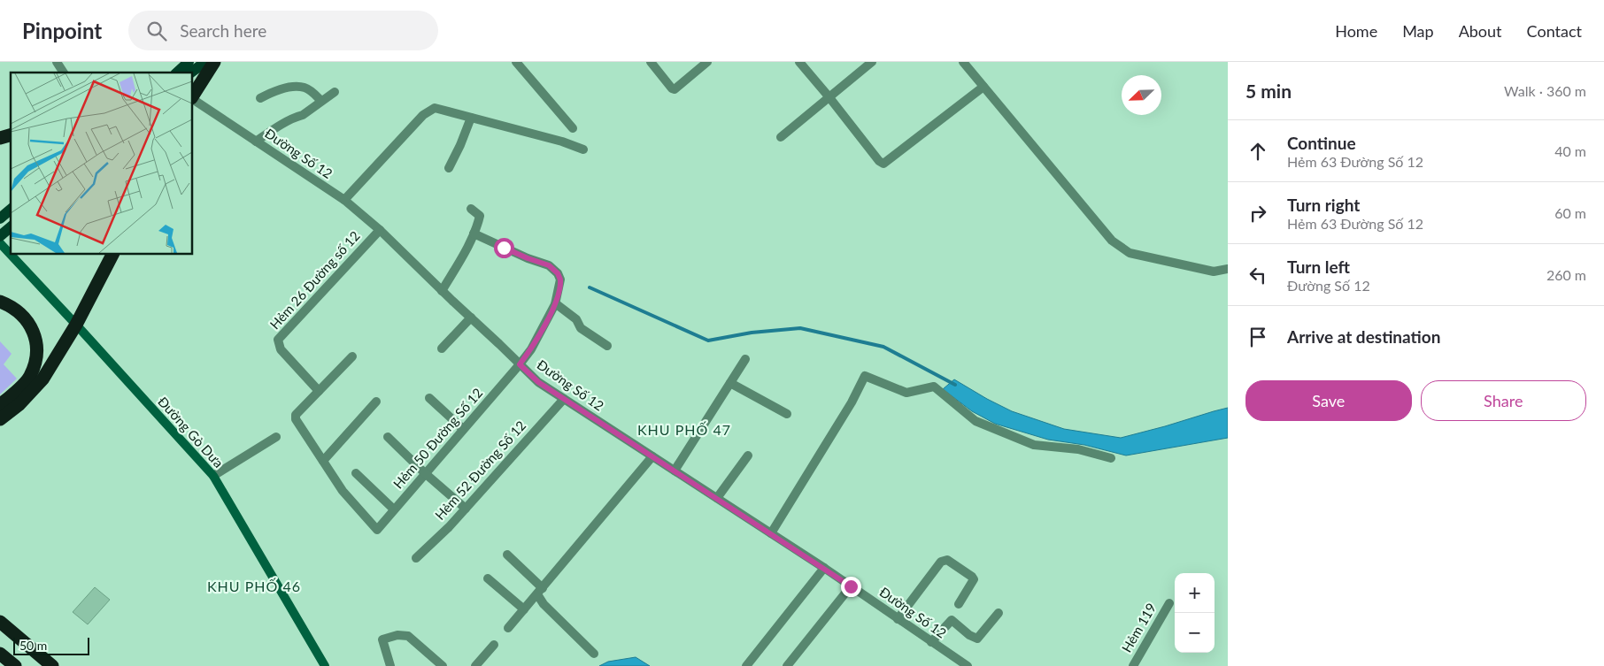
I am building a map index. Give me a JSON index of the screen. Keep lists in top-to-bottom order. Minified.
{"streets":{"street":["Đường Số 12","Hẻm 26 Đường số 12","Đường Gò Dưa","Hẻm 50 Đường Số 12","Hẻm 52 Đường Số 12","Hẻm 119"]},"crossings":[["Đường Số 12","Hẻm 26 Đường số 12"],["Đường Số 12","Hẻm 50 Đường Số 12"],["Đường Số 12","Hẻm 52 Đường Số 12"]],"districts":["KHU PHỐ 47","KHU PHỐ 46"],"scale_bar":"50 m","north":"bottom left","page":{"header":"Pinpoint","search":"Search here","nav":["Home","Map","About","Contact"],"heading":["5 min","Walk · 360 m"],"list":[["Continue","Hẻm 63 Đường Số 12","40 m"],["Turn right","Hẻm 63 Đường Số 12","60 m"],["Turn left","Đường Số 12","260 m"],"Arrive at destination"],"buttons":["Save","Share"],"map_buttons":["+","−"],"scale":"50 m"}}
